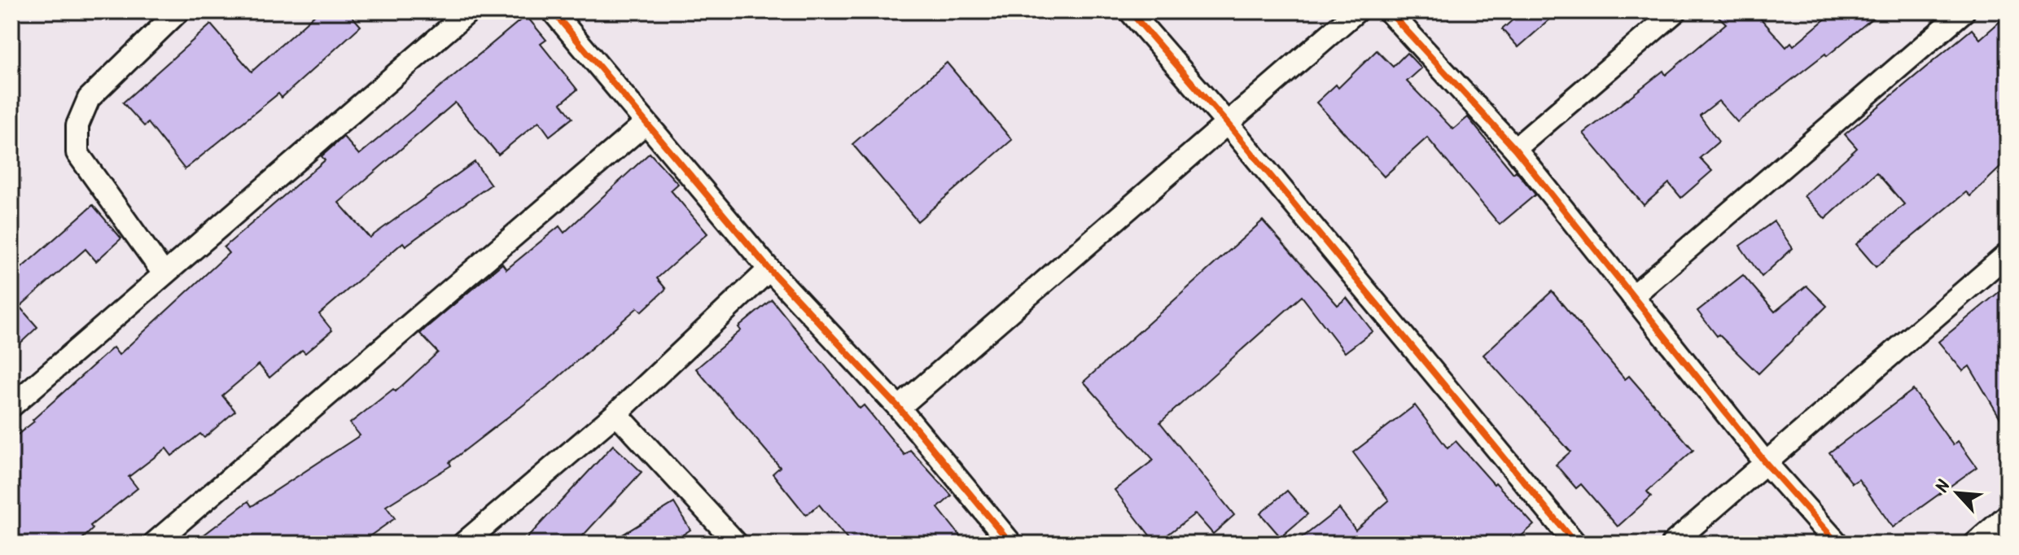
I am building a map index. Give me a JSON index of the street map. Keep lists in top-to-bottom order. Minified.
{"north":"top left"}
